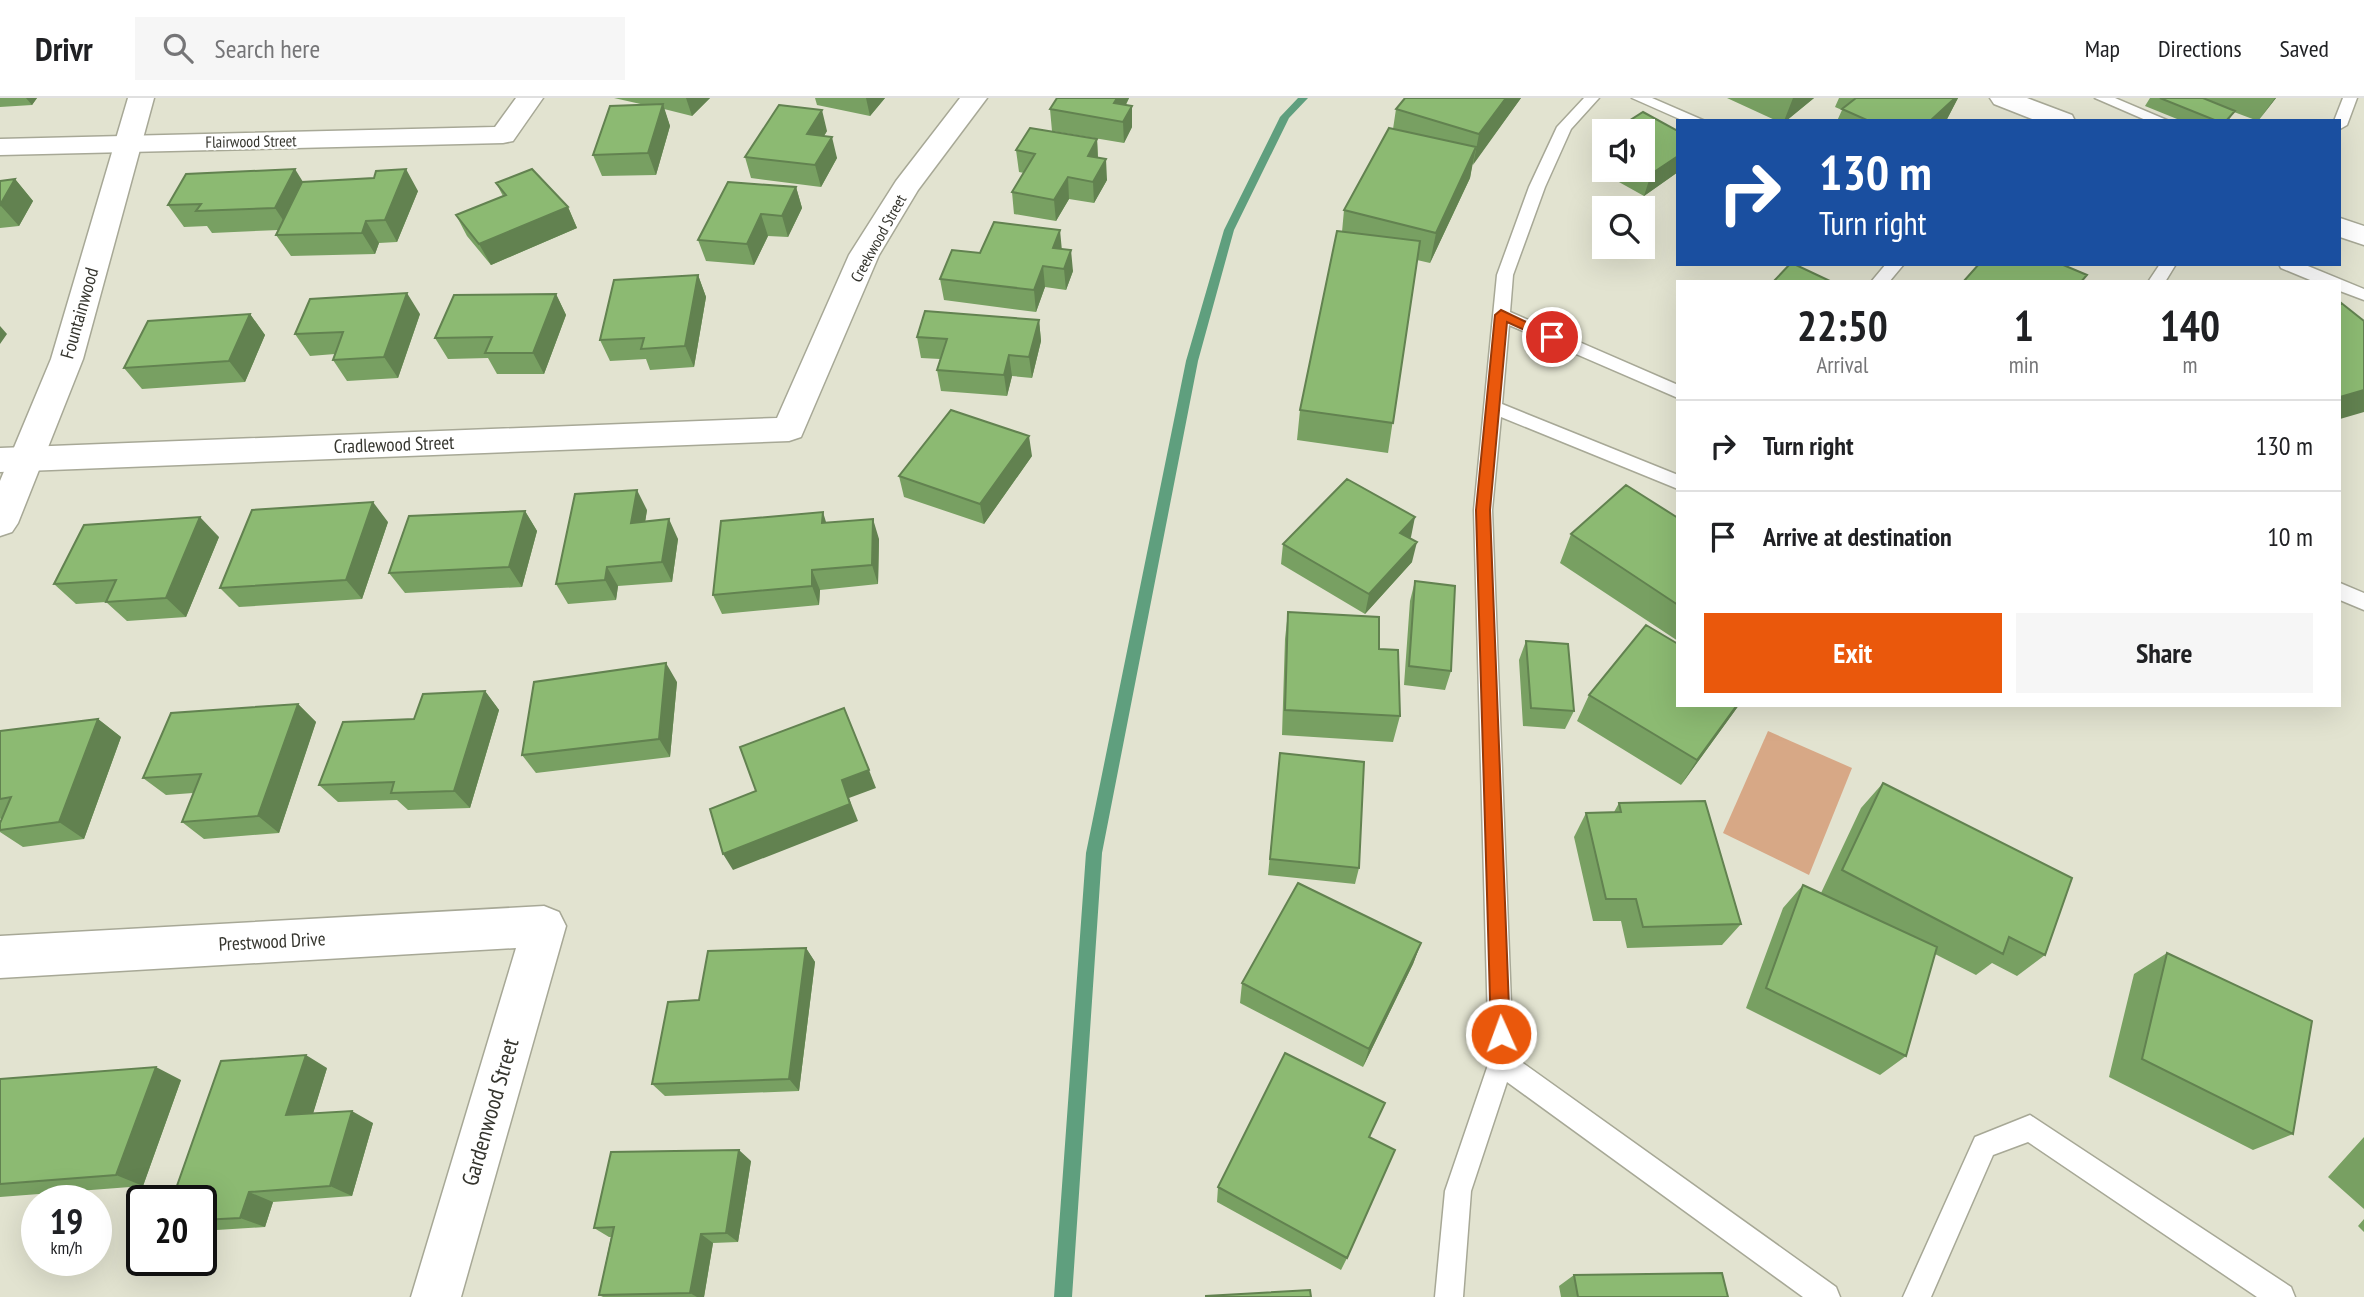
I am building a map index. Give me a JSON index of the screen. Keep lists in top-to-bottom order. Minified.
{"streets":{"street":["Flairwood Street","Creekwood Street","Fountainwood","Cradlewood Street","Prestwood Drive","Gardenwood Street"]},"crossings":[["Flairwood Street","Fountainwood"],["Creekwood Street","Cradlewood Street"],["Fountainwood","Cradlewood Street"],["Prestwood Drive","Gardenwood Street"]],"page":{"header":"Drivr","search":"Search here","nav":["Map","Directions","Saved"],"turn":["130 m","Turn right"],"eta":["22:50","Arrival","1","min","140","m"],"list":[{"name":"Turn right","value":"130 m"},{"name":"Arrive at destination","value":"10 m"}],"buttons":["Exit","Share"],"speed":"19 km/h","limit":"20"}}
